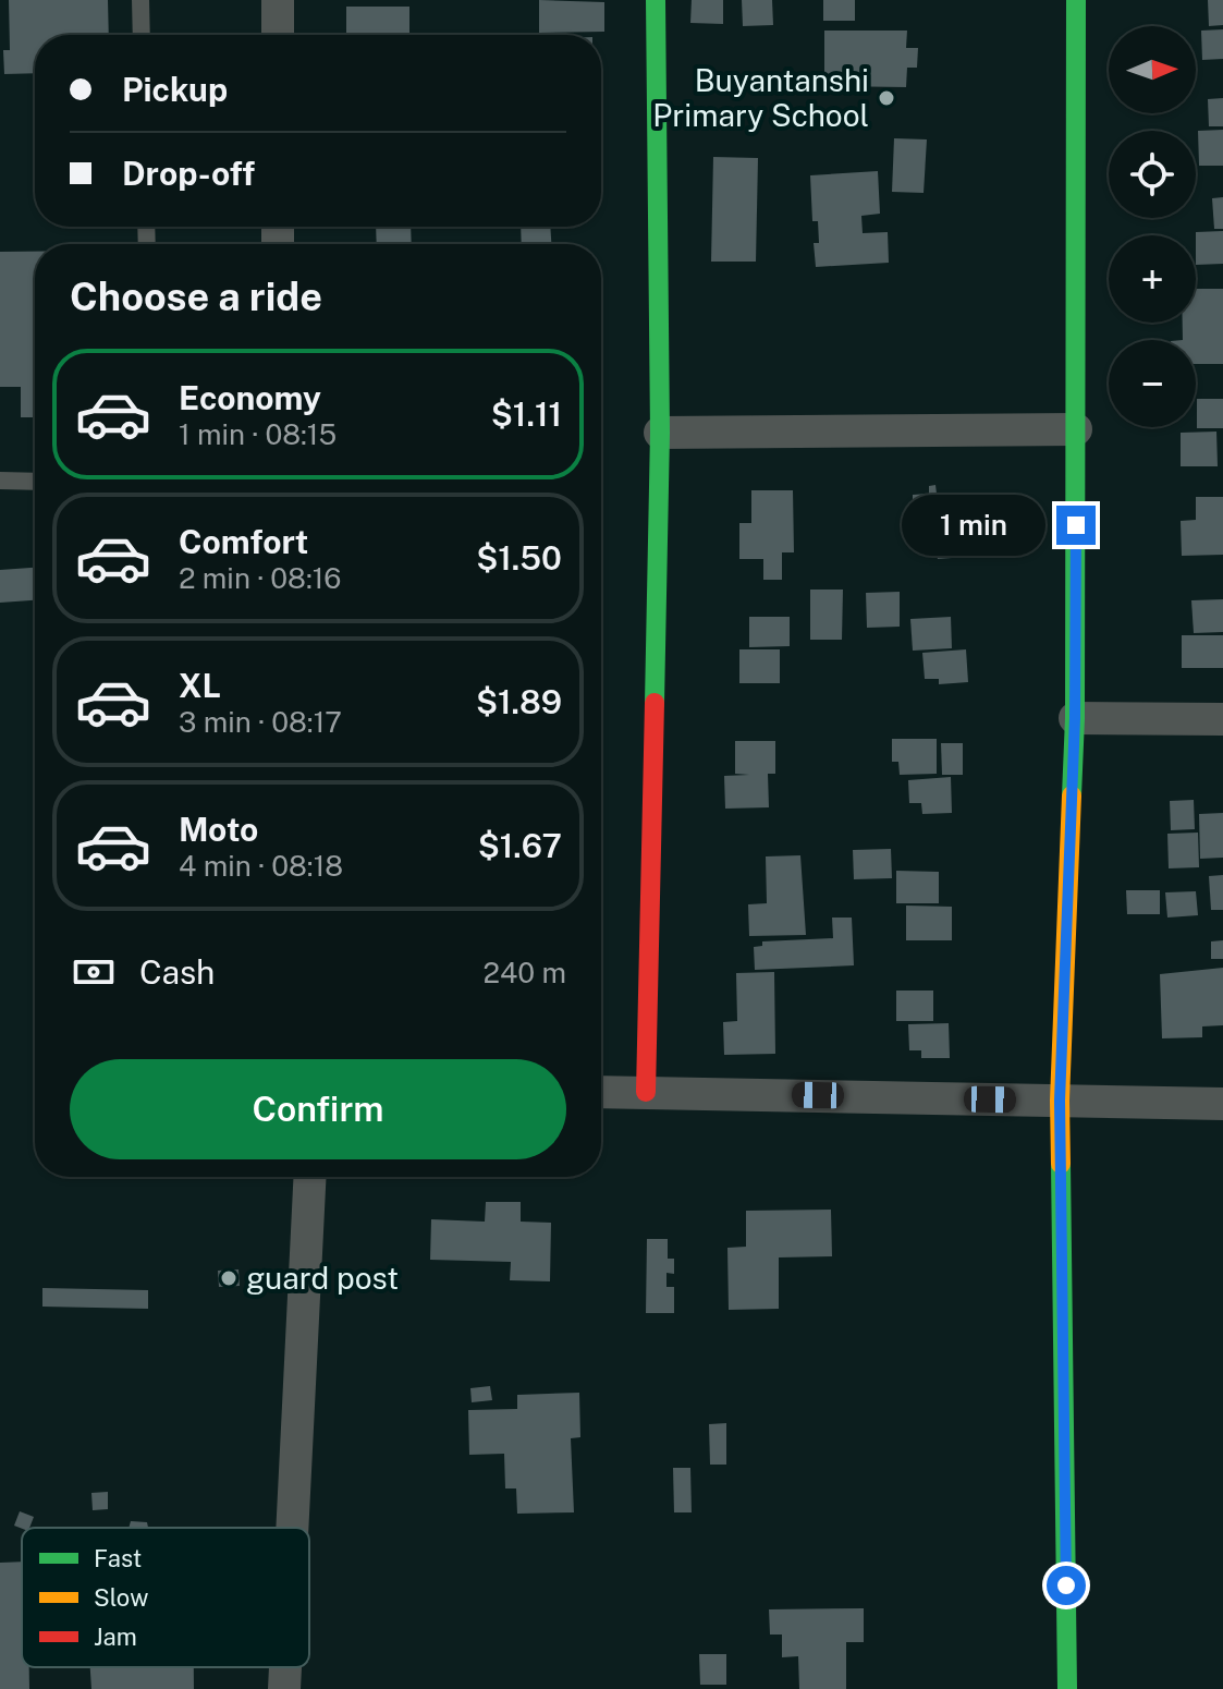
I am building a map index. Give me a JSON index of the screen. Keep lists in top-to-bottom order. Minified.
{"places":["Buyantanshi Primary School","guard post"],"legend":["Fast","Slow","Jam"],"north":"right","page":{"map_buttons":["+","−"],"banner":["Pickup","Drop-off"],"heading":"Choose a ride","list":[{"name":"Economy","note":"1 min · 08:15","value":"$1.11"},{"name":"Comfort","note":"2 min · 08:16","value":"$1.50"},{"name":"XL","note":"3 min · 08:17","value":"$1.89"},{"name":"Moto","note":"4 min · 08:18","value":"$1.67"}],"bubble":"1 min","pay":["Cash","240 m"],"buttons":"Confirm"}}
